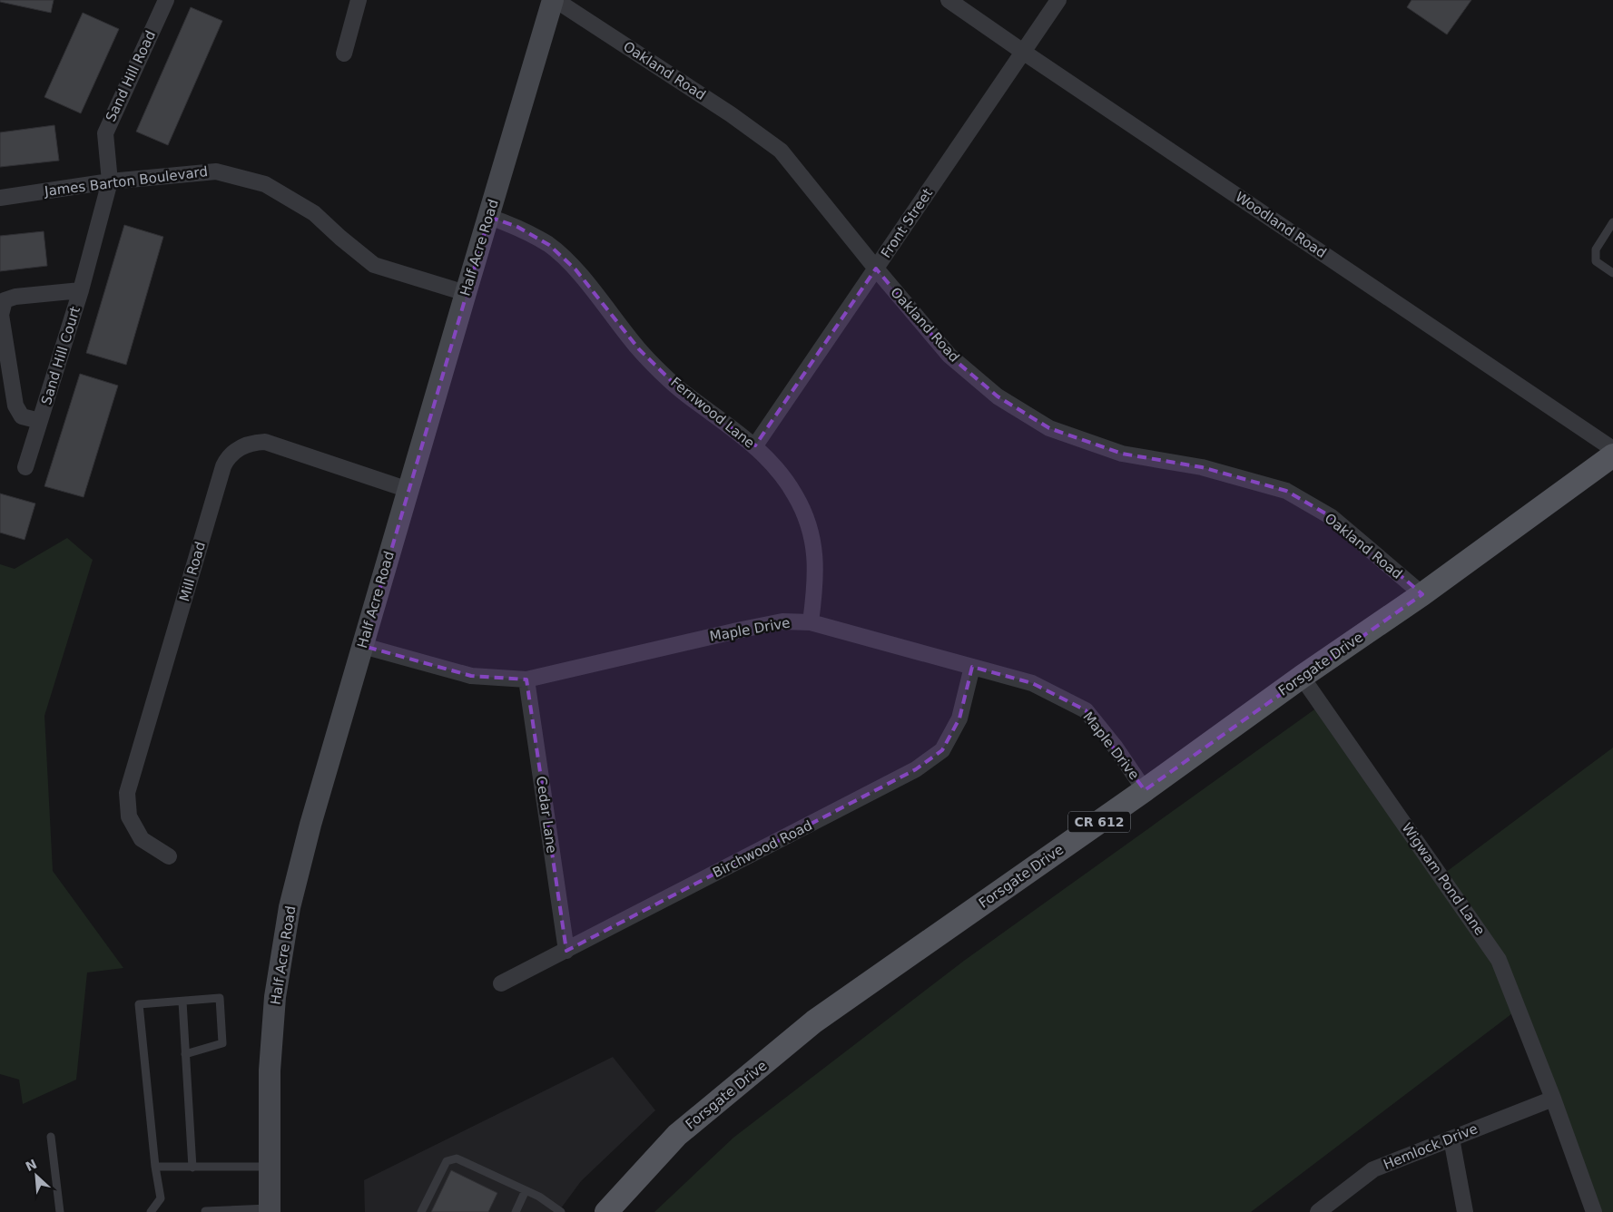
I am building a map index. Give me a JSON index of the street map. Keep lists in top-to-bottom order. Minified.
{"streets":{"main road":["Forsgate Drive","CR 612"],"street":["Oakland Road","Sand Hill Road","James Barton Boulevard","Front Street","Woodland Road","Half Acre Road","Sand Hill Court","Fernwood Lane","Mill Road","Maple Drive","Cedar Lane","Birchwood Road","Wigwam Pond Lane","Hemlock Drive"]},"crossings":[["Oakland Road","Front Street"],["Oakland Road","Half Acre Road"],["Oakland Road","Forsgate Drive"],["Sand Hill Road","James Barton Boulevard"],["Sand Hill Road","Sand Hill Court"],["James Barton Boulevard","Half Acre Road"],["James Barton Boulevard","Sand Hill Court"],["Front Street","Woodland Road"],["Front Street","Fernwood Lane"],["Half Acre Road","Fernwood Lane"],["Half Acre Road","Mill Road"],["Half Acre Road","Maple Drive"],["Fernwood Lane","Maple Drive"],["Maple Drive","Forsgate Drive"],["Maple Drive","Cedar Lane"],["Maple Drive","Birchwood Road"],["Forsgate Drive","Wigwam Pond Lane"],["Cedar Lane","Birchwood Road"],["Wigwam Pond Lane","Hemlock Drive"]],"north":"top left"}
